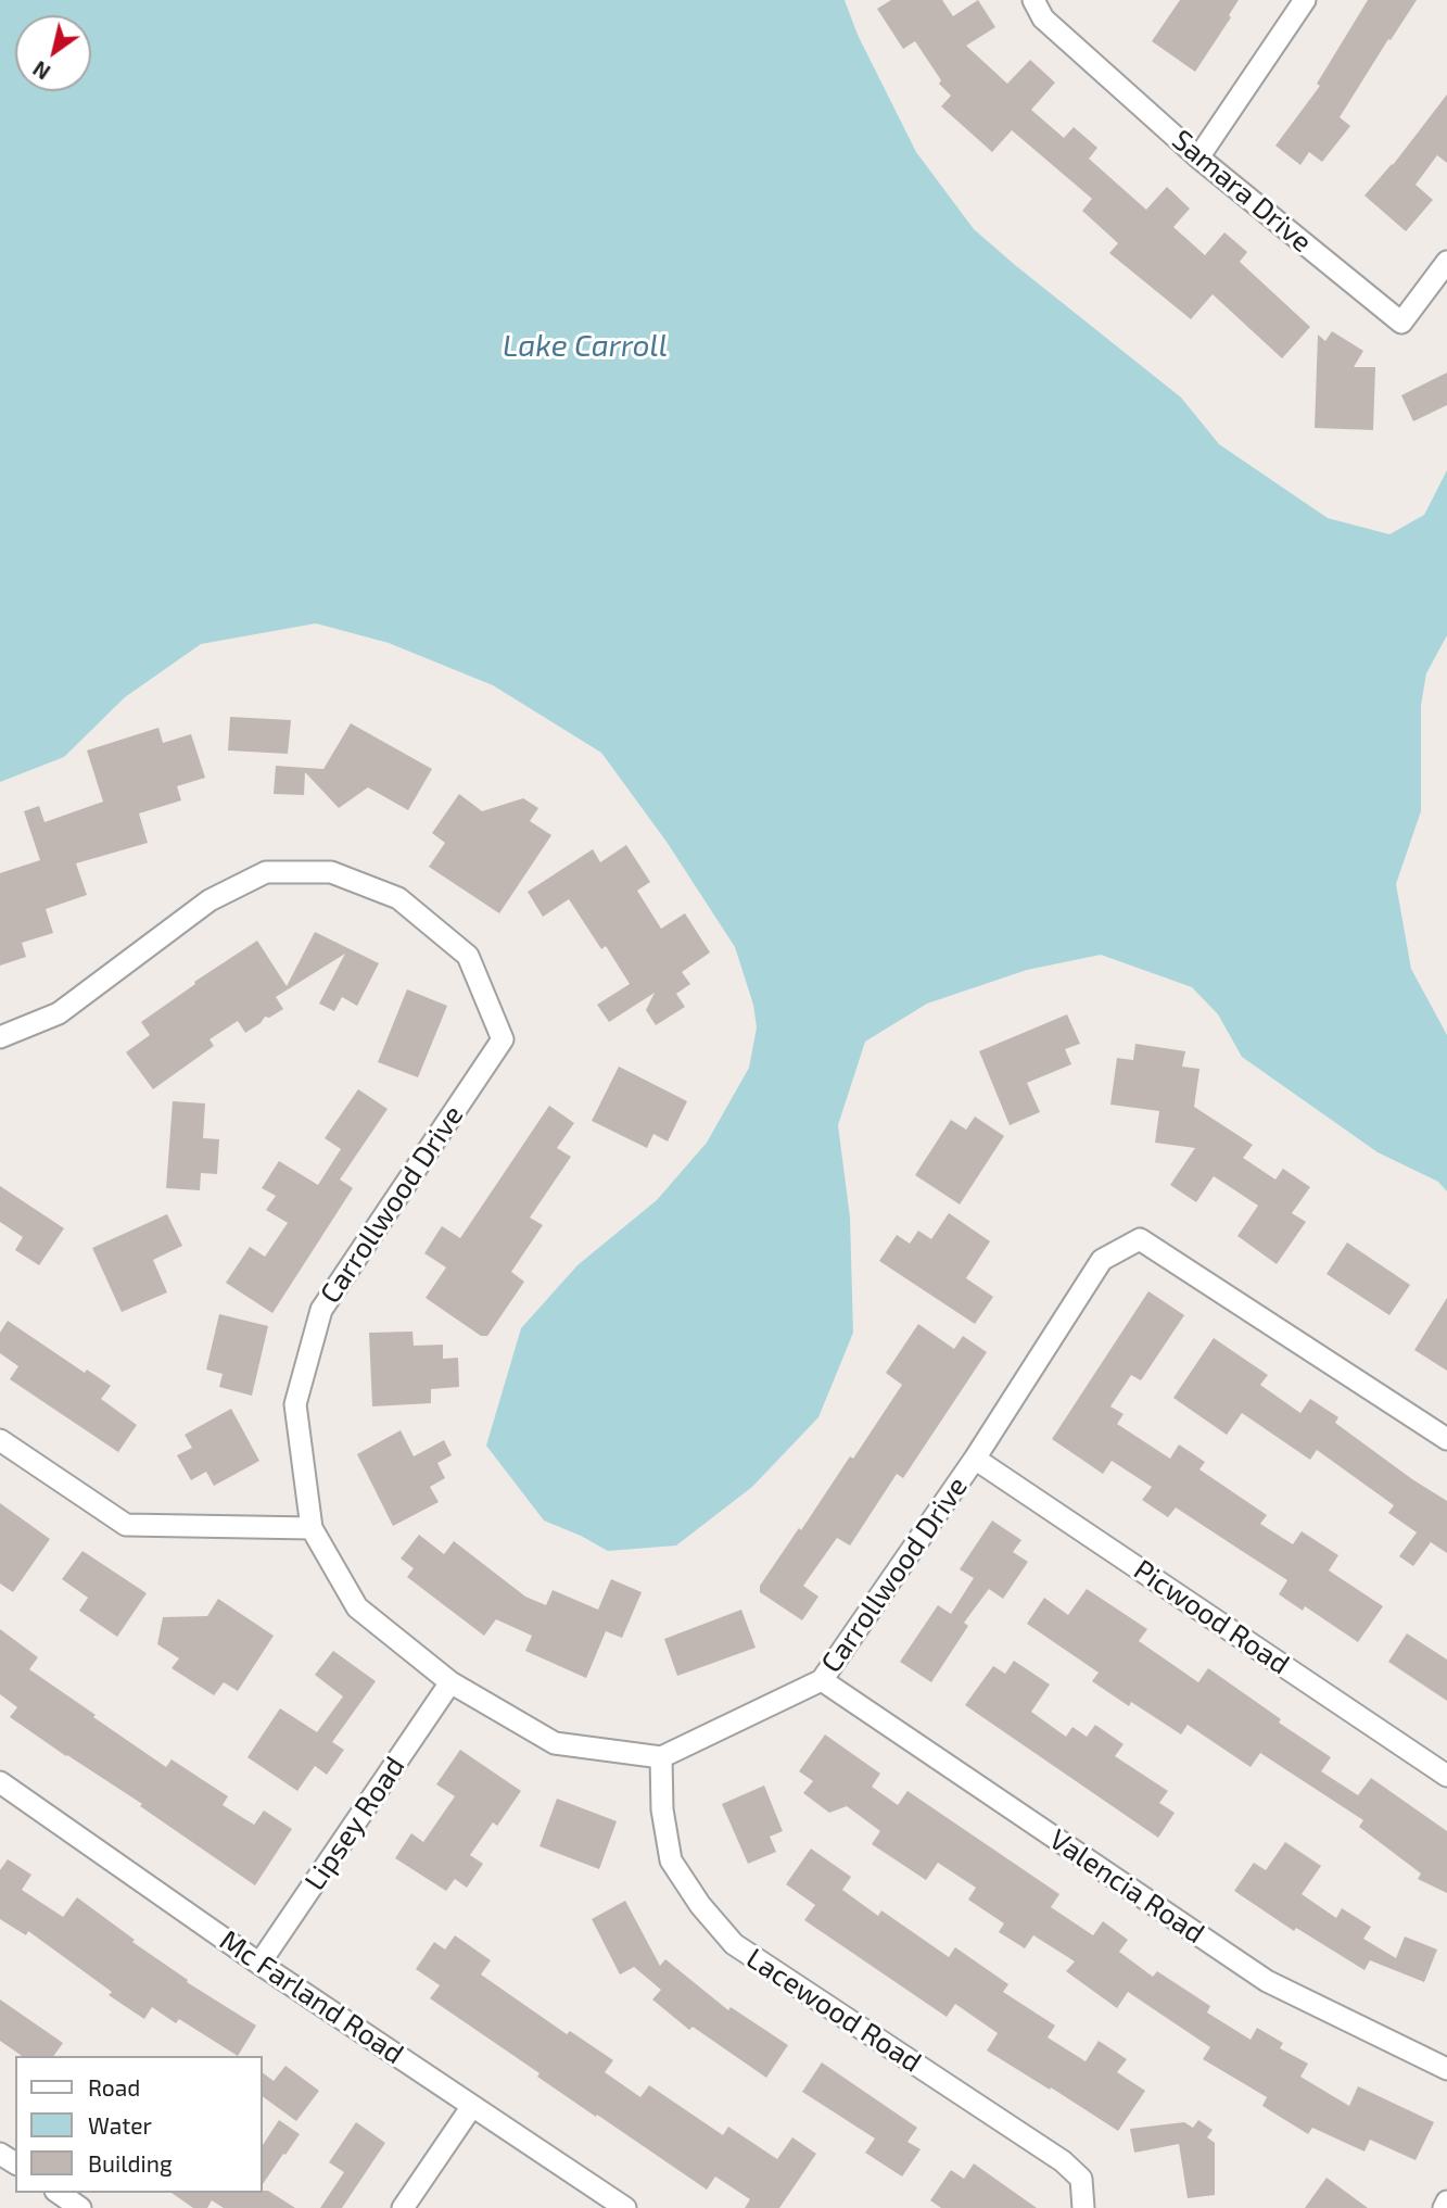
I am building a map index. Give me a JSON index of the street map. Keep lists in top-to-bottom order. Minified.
{"streets":{"street":["Samara Drive","Carrollwood Drive","Picwood Road","Lipsey Road","Valencia Road","Mc Farland Road","Lacewood Road"]},"crossings":[["Carrollwood Drive","Picwood Road"],["Carrollwood Drive","Lipsey Road"],["Carrollwood Drive","Valencia Road"],["Carrollwood Drive","Lacewood Road"],["Lipsey Road","Mc Farland Road"]],"water":["Lake Carroll"],"legend":["Road","Water","Building"],"north":"bottom left"}
